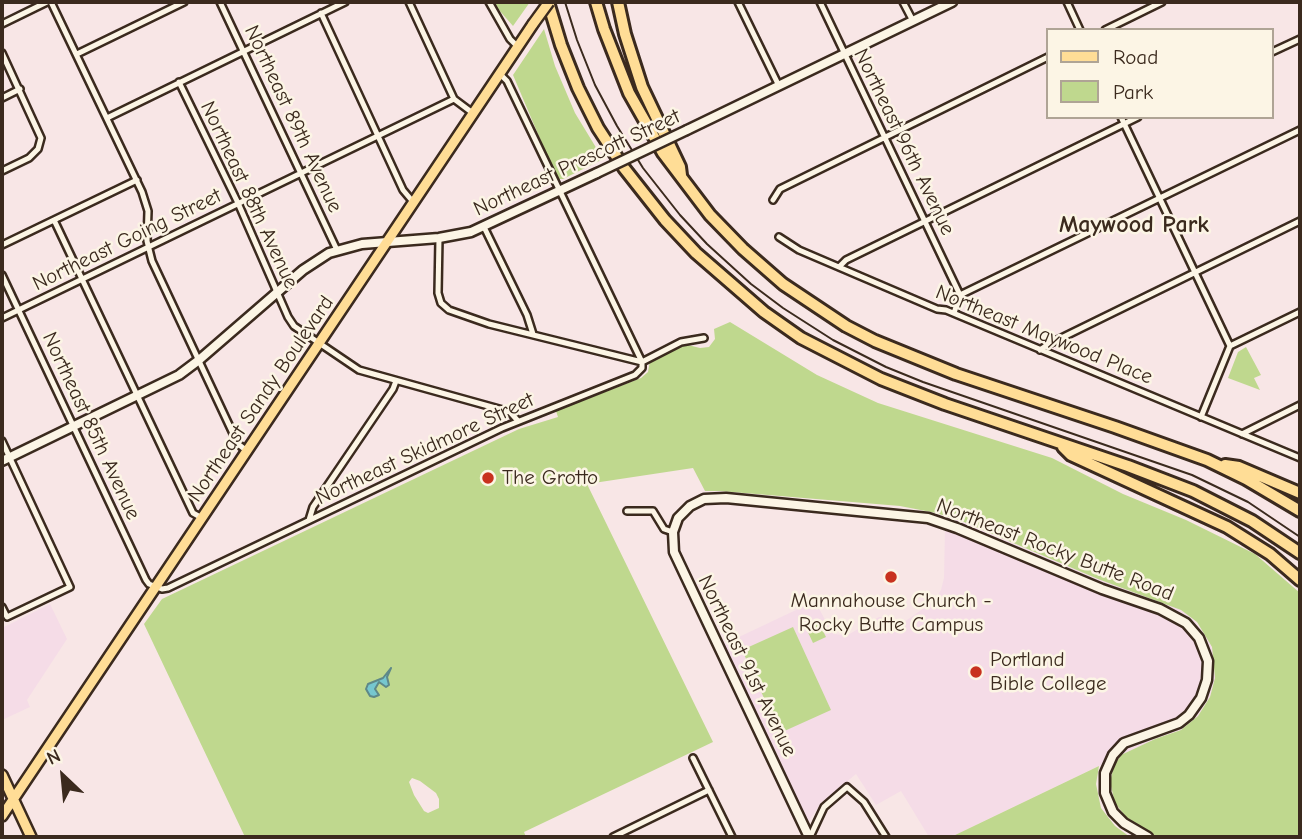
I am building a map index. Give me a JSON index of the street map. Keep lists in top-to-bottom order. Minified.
{"streets":{"main road":["Northeast Sandy Boulevard"],"street":["Northeast 89th Avenue","Northeast 96th Avenue","Northeast Prescott Street","Northeast 88th Avenue","Northeast Going Street","Northeast Maywood Place","Northeast 85th Avenue","Northeast Skidmore Street","Northeast Rocky Butte Road","Northeast 91st Avenue"]},"crossings":[["Northeast 89th Avenue","Northeast Prescott Street"],["Northeast 89th Avenue","Northeast Going Street"],["Northeast 96th Avenue","Northeast Prescott Street"],["Northeast Prescott Street","Northeast 88th Avenue"],["Northeast Prescott Street","Northeast Sandy Boulevard"],["Northeast Prescott Street","Northeast 85th Avenue"],["Northeast 88th Avenue","Northeast Going Street"],["Northeast 88th Avenue","Northeast Sandy Boulevard"],["Northeast 88th Avenue","Northeast Skidmore Street"],["Northeast Going Street","Northeast 85th Avenue"],["Northeast Sandy Boulevard","Northeast 85th Avenue"],["Northeast Sandy Boulevard","Northeast Skidmore Street"],["Northeast 85th Avenue","Northeast Skidmore Street"],["Northeast Rocky Butte Road","Northeast 91st Avenue"]],"districts":["Maywood Park"],"places":["The Grotto","Mannahouse Church - Rocky Butte Campus","Portland Bible College"],"legend":["Road","Park"],"north":"top left"}
